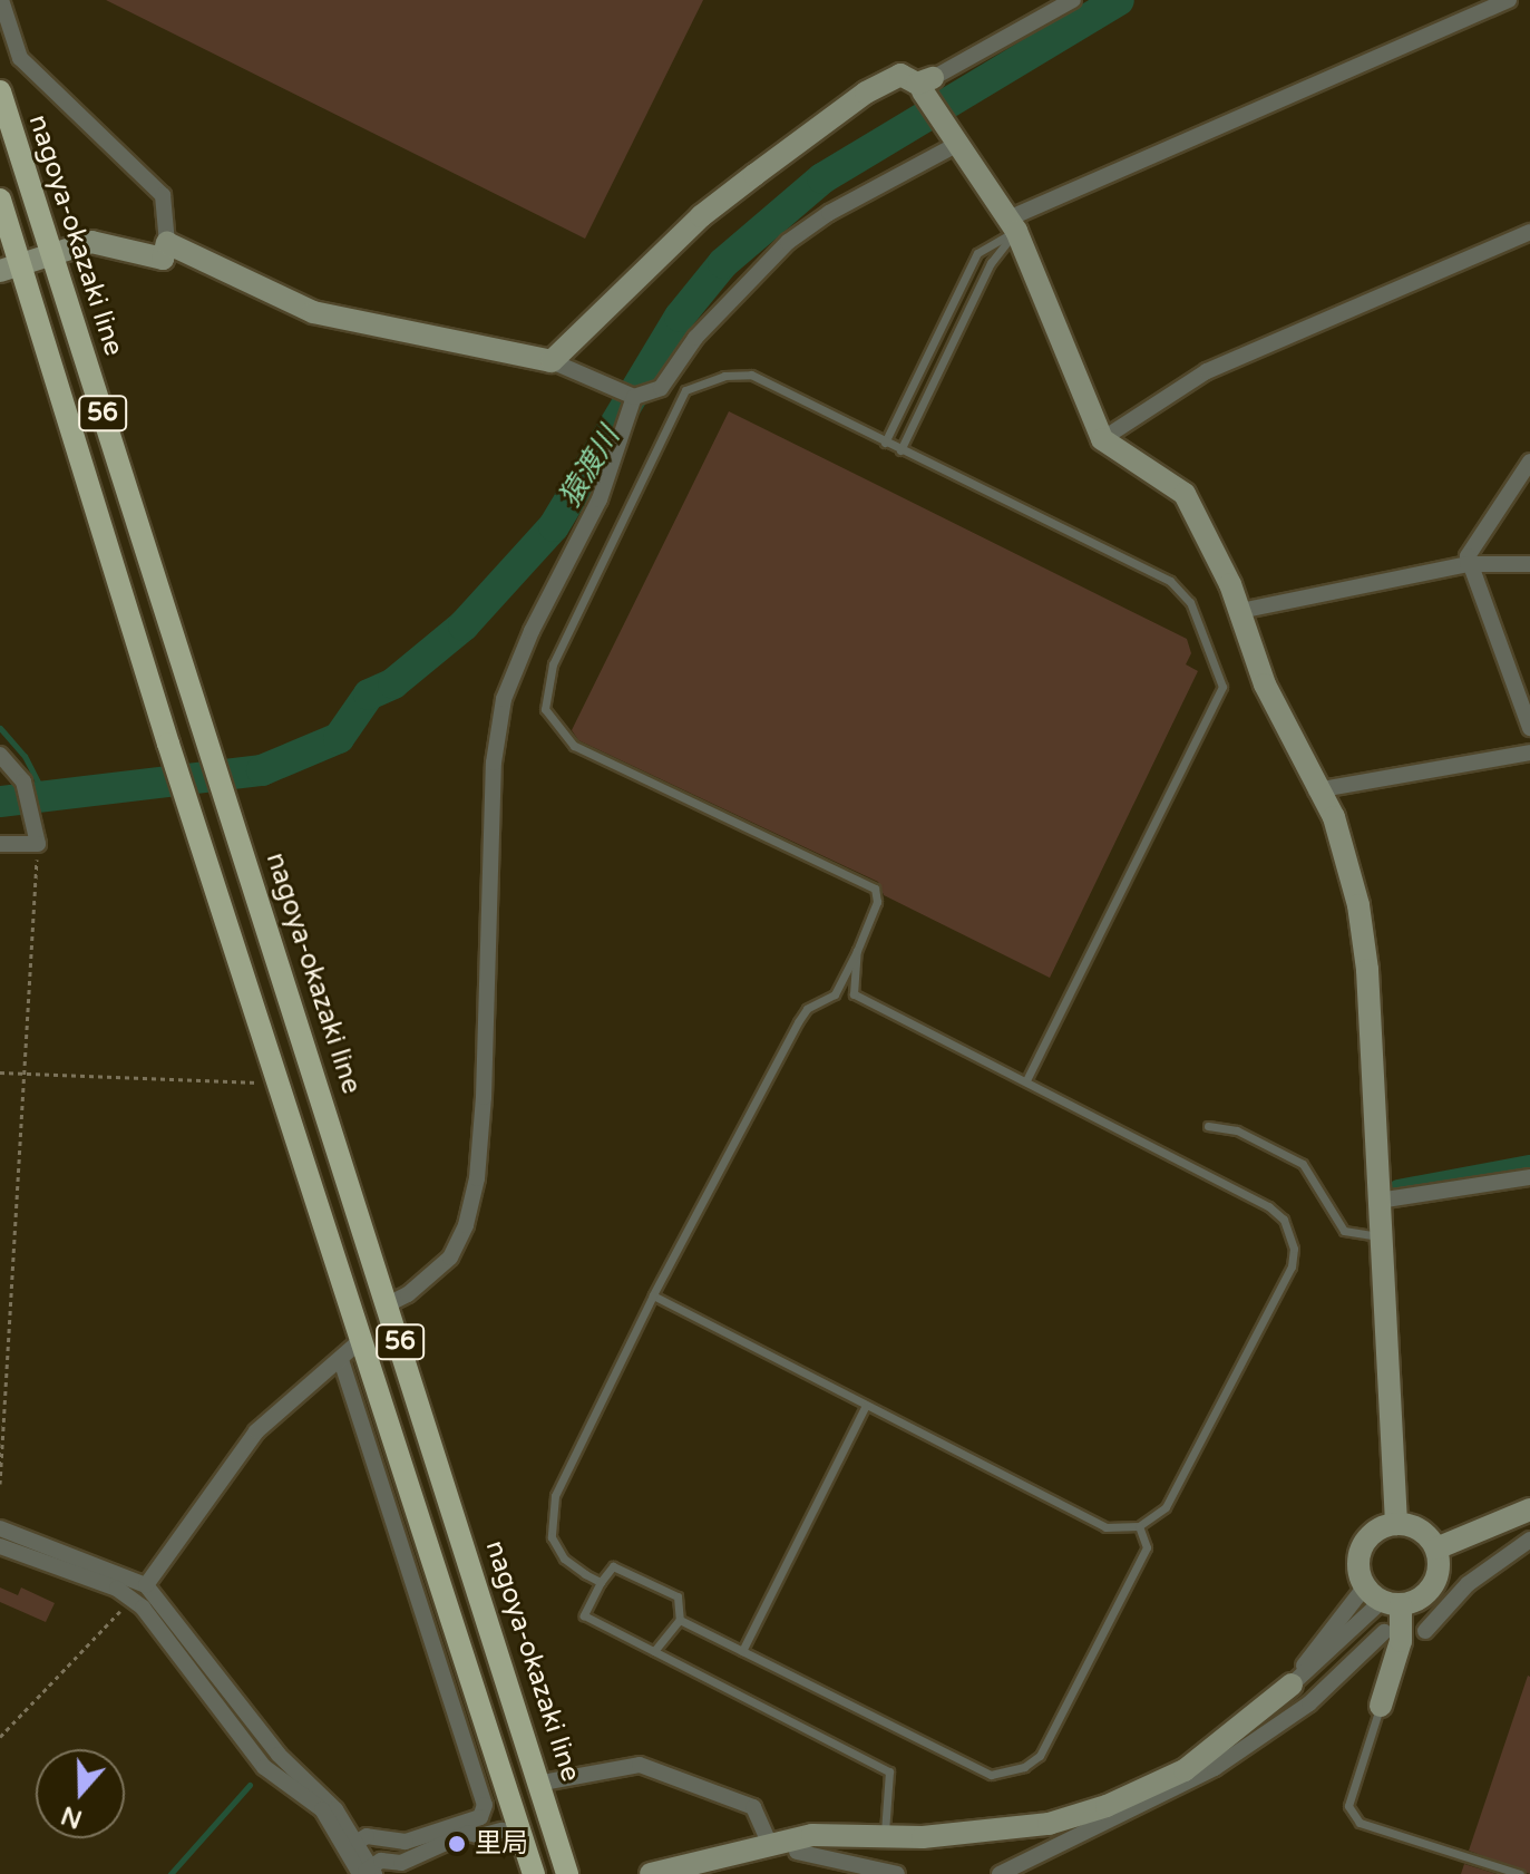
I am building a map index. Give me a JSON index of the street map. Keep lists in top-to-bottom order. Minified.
{"streets":{"main road":["nagoya-okazaki line","56"]},"water":["猿渡川"],"places":["里局"],"north":"bottom"}
